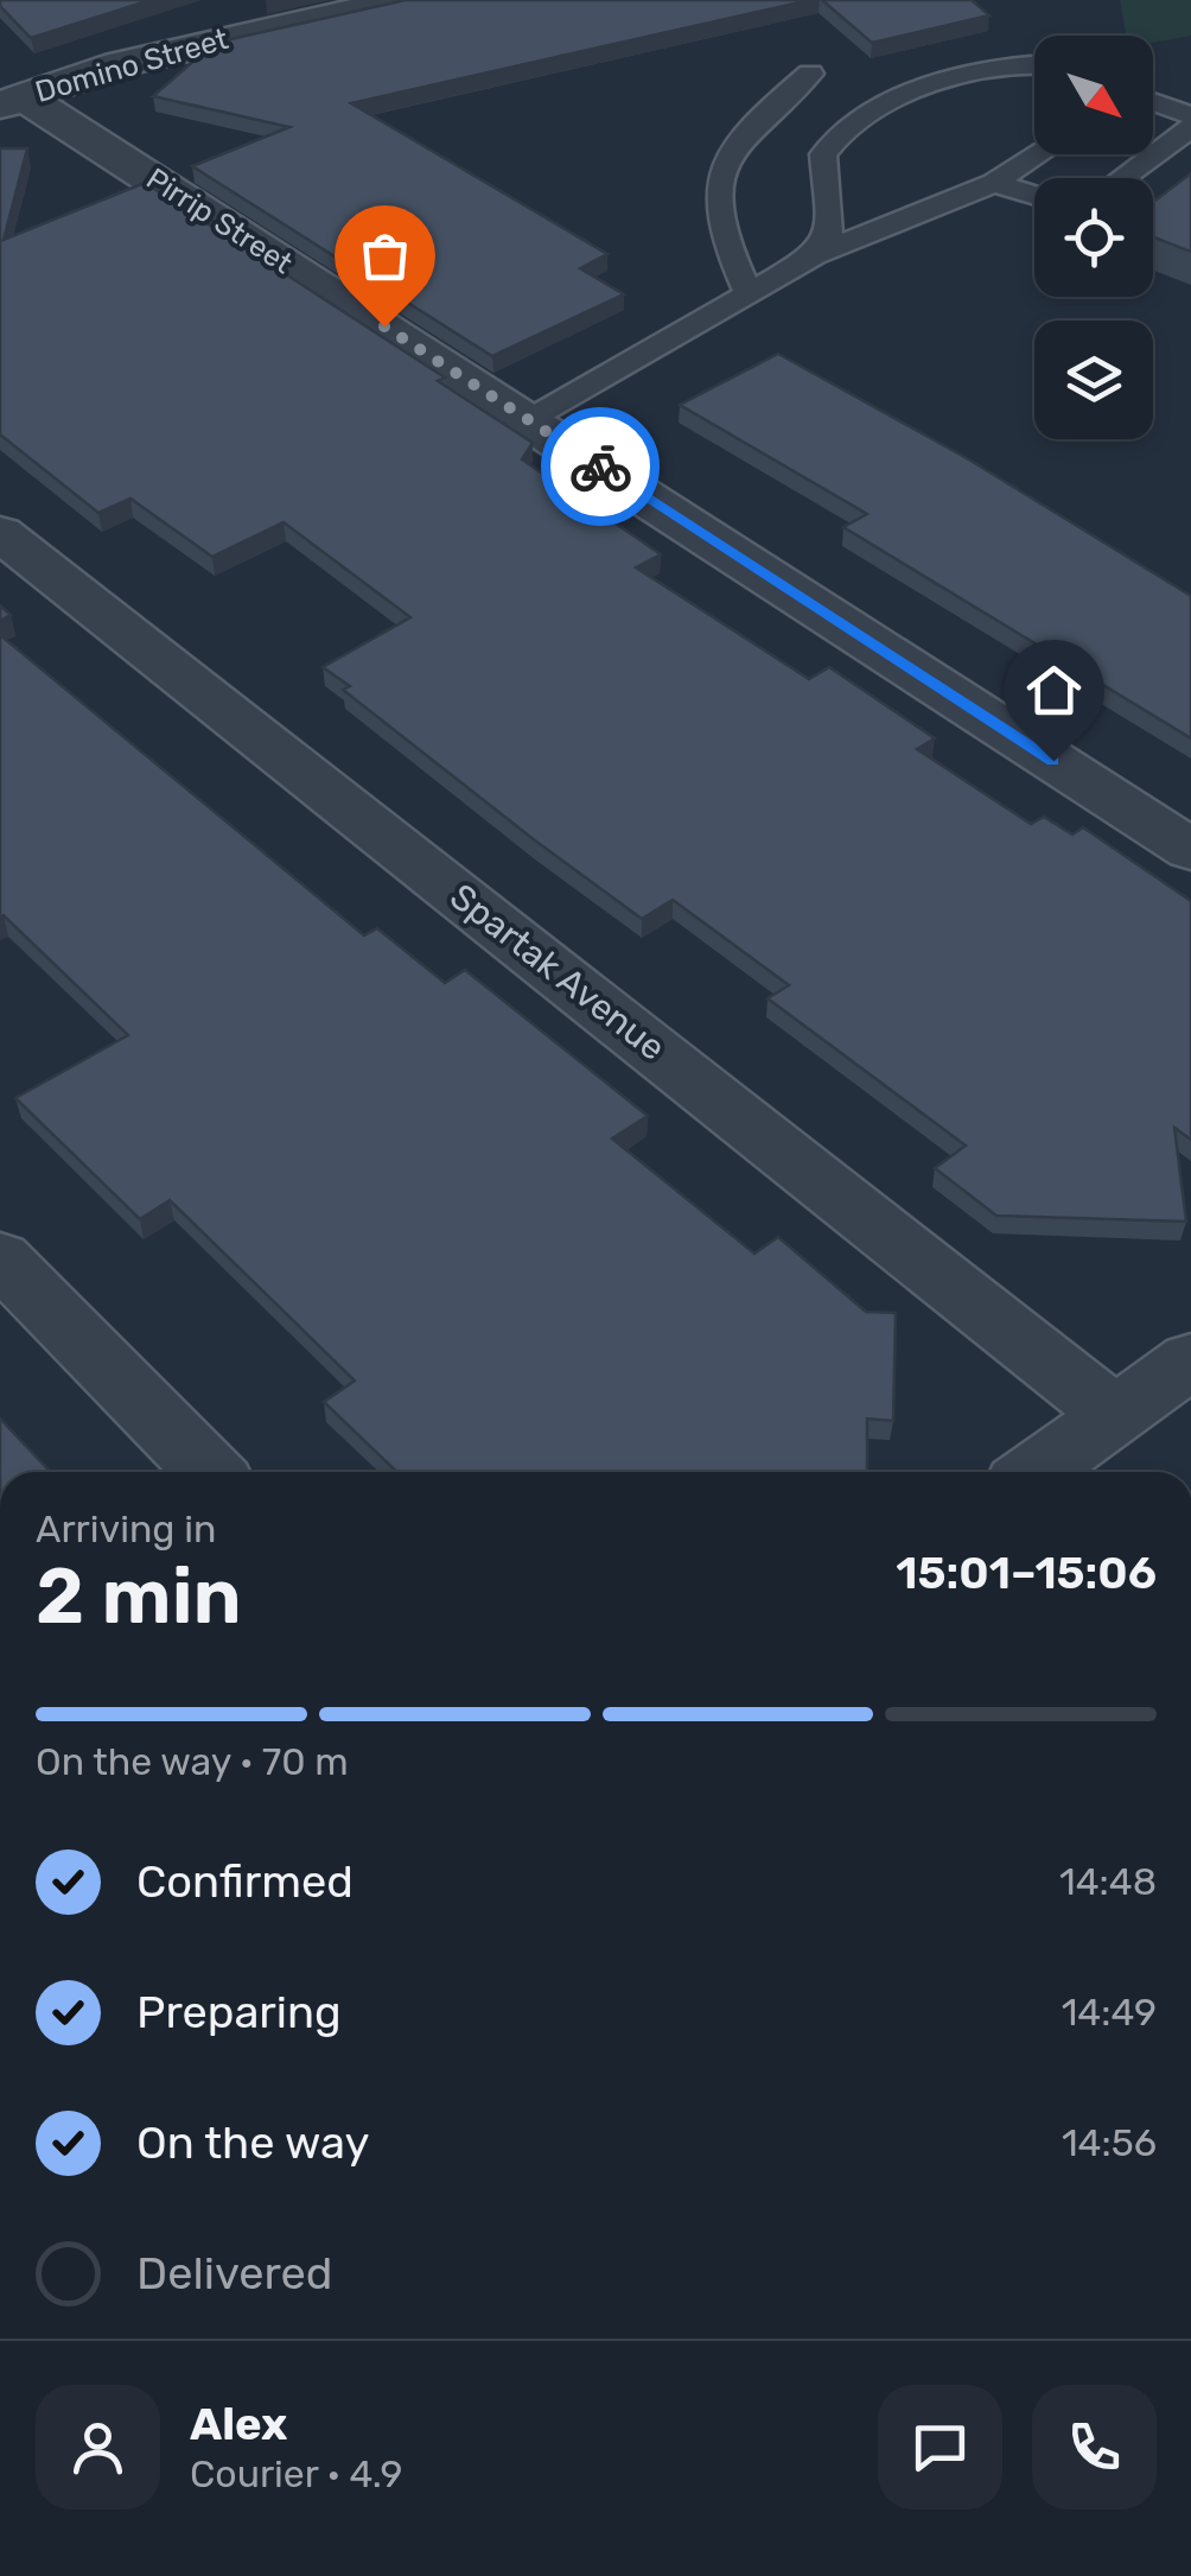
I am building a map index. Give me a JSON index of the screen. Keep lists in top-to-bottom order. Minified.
{"streets":{"street":["Domino Street","Pirrip Street","Spartak Avenue"]},"crossings":[["Domino Street","Pirrip Street"]],"north":"bottom right","page":{"heading":["2 min","Arriving in","15:01–15:06"],"panel":["Alex","Courier · 4.9"],"bar":"On the way · 70 m","list":[["Confirmed","14:48"],["Preparing","14:49"],["On the way","14:56"],"Delivered"]}}
